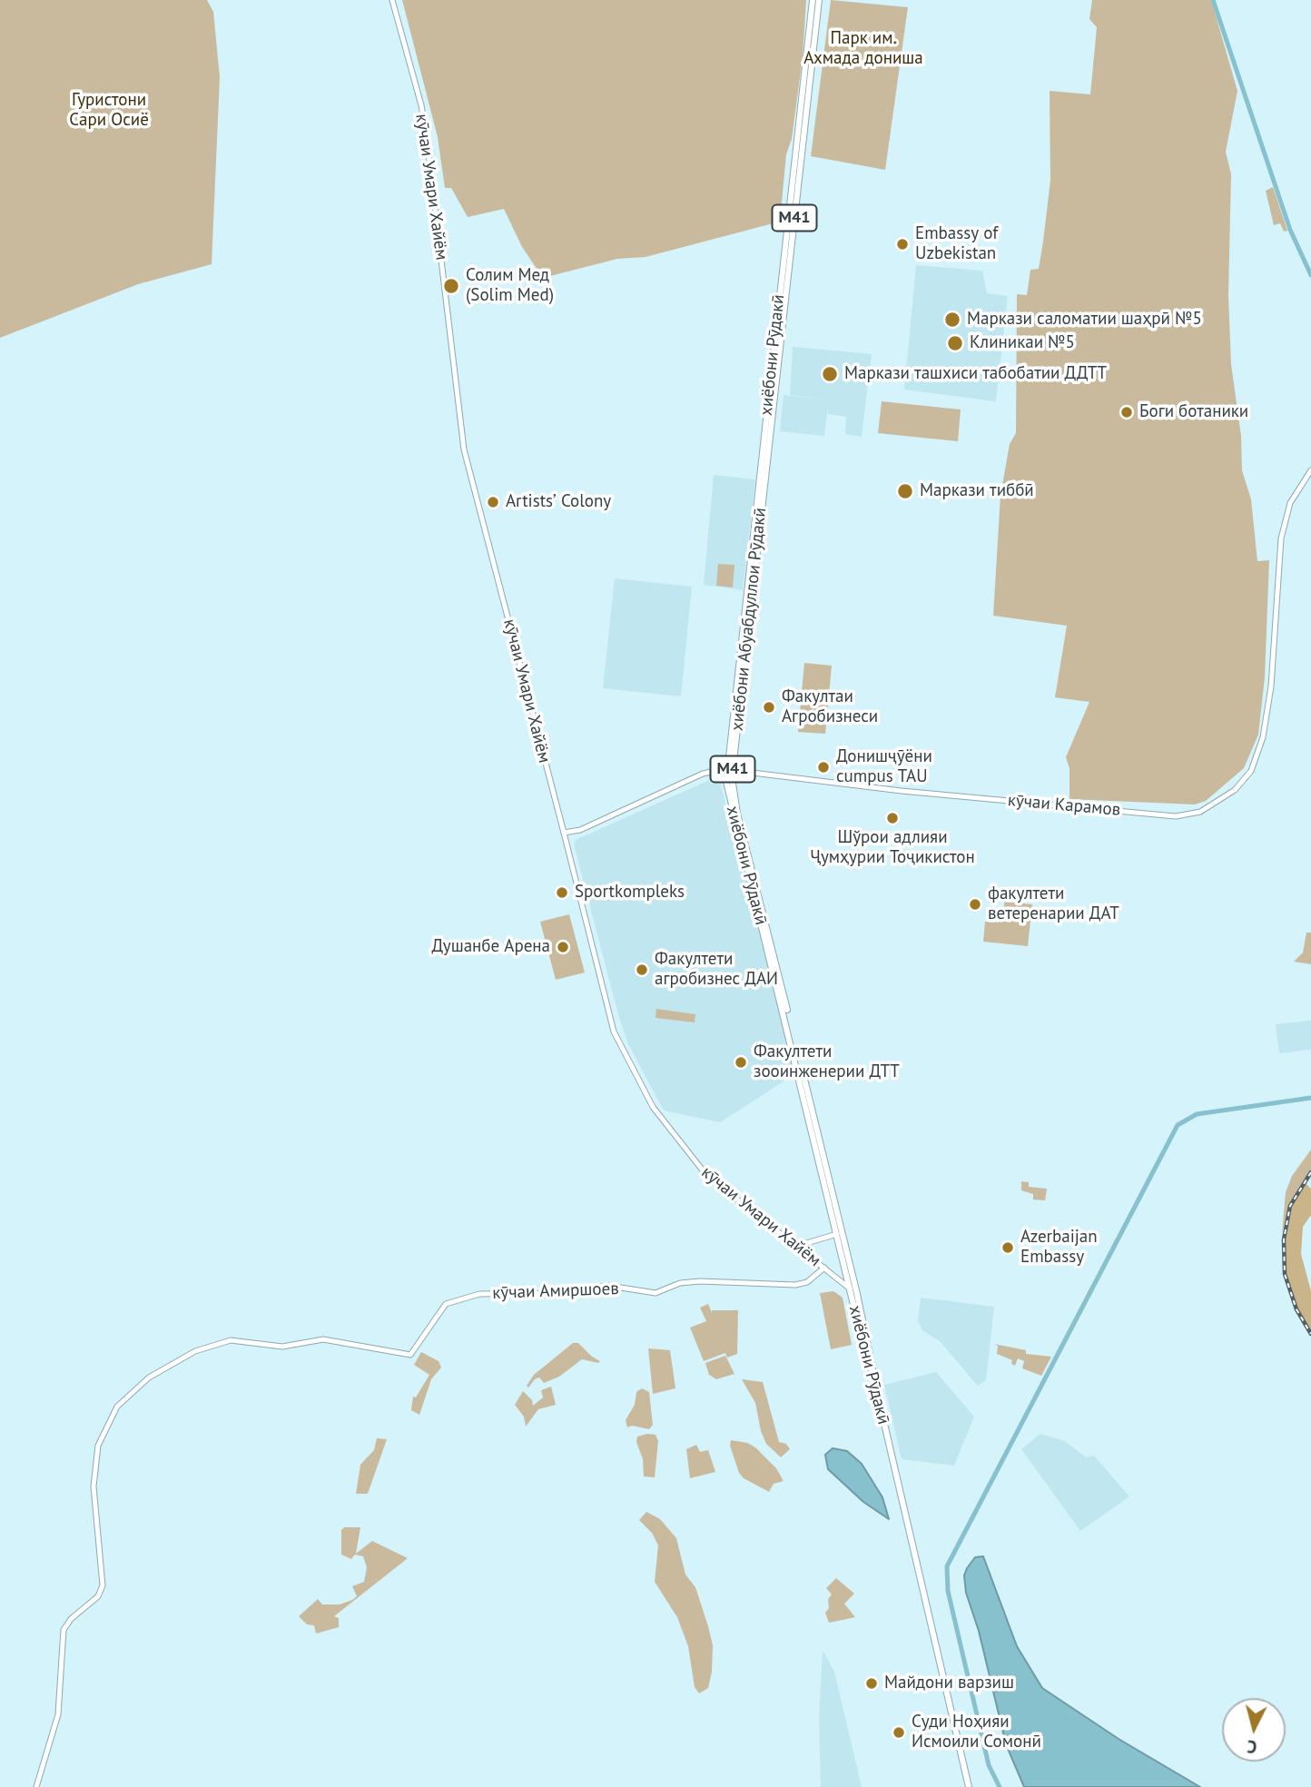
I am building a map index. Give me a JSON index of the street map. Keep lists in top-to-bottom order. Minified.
{"streets":{"highway":["M41","хиёбони Рӯдакӣ","хиёбони Абуабдуллои Рӯдакӣ"],"main road":["кӯчаи Умари Хайём","кӯчаи Карамов","кӯчаи Амиршоев"]},"crossings":[["кӯчаи Умари Хайём","хиёбони Рӯдакӣ"],["кӯчаи Умари Хайём","хиёбони Абуабдуллои Рӯдакӣ"],["кӯчаи Умари Хайём","кӯчаи Карамов"],["кӯчаи Умари Хайём","кӯчаи Амиршоев"],["хиёбони Рӯдакӣ","хиёбони Абуабдуллои Рӯдакӣ"],["хиёбони Рӯдакӣ","кӯчаи Карамов"],["хиёбони Абуабдуллои Рӯдакӣ","кӯчаи Карамов"]],"parks":["Парк им. Ахмада дониша","Гуристони Сари Осиё"],"places":["Embassy of Uzbekistan","Солим Мед (Solim Med)","Маркази саломатии шаҳрӣ №5","Клиникаи №5","Маркази ташхиси табобатии ДДТТ","Боги ботаники","Маркази тиббӣ","Artists’ Colony","Факултаи Агробизнеси","Донишҷӯёни cumpus TAU","Шўрои адлияи Ҷумҳурии Тоҷикистон","Sportkompleks","факултети ветеренарии ДАТ","Душанбе Арена","Факултети агробизнес ДАИ","Факултети зооинженерии ДТТ","Azerbaijan Embassy","Майдони варзиш","Суди Ноҳияи Исмоили Сомонӣ"],"north":"bottom"}
